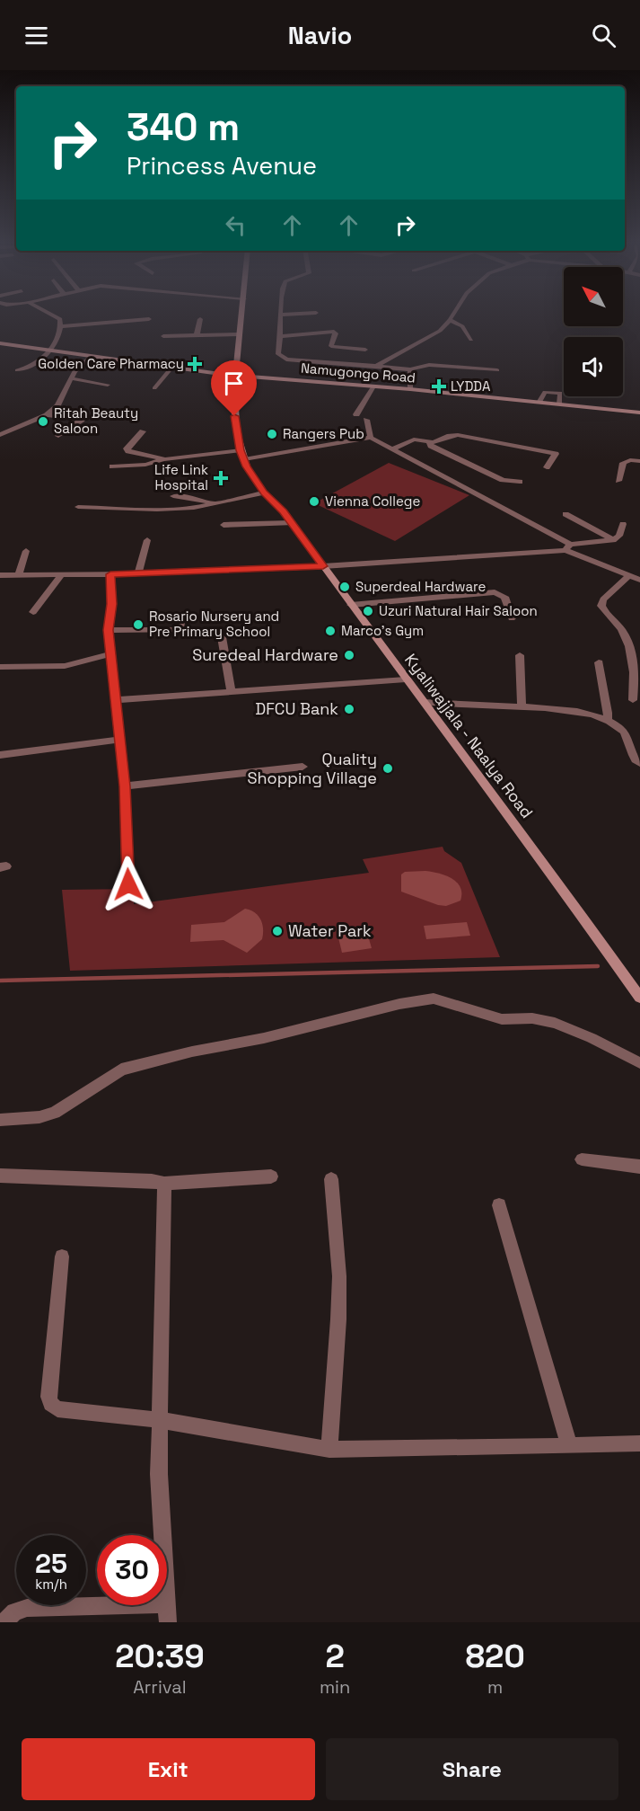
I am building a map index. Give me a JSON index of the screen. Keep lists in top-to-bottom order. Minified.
{"streets":{"main road":["Namugongo Road","Kyaliwajjala - Naalya Road"]},"crossings":[["Namugongo Road","Kyaliwajjala - Naalya Road"]],"places":{"health":["Golden Care Pharmacy","LYDDA","Life Link Hospital"],"other":["Ritah Beauty Saloon","Rangers Pub","Vienna College","Superdeal Hardware","Uzuri Natural Hair Saloon","Rosario Nursery and Pre Primary School","Marco's Gym","Suredeal Hardware","DFCU Bank","Quality Shopping Village","Water Park"]},"north":"top left","page":{"header":"Navio","turn":["340 m","Princess Avenue"],"speed":"25 km/h","limit":"30","eta":["20:39","Arrival","2","min","820","m"],"buttons":["Exit","Share"]}}
